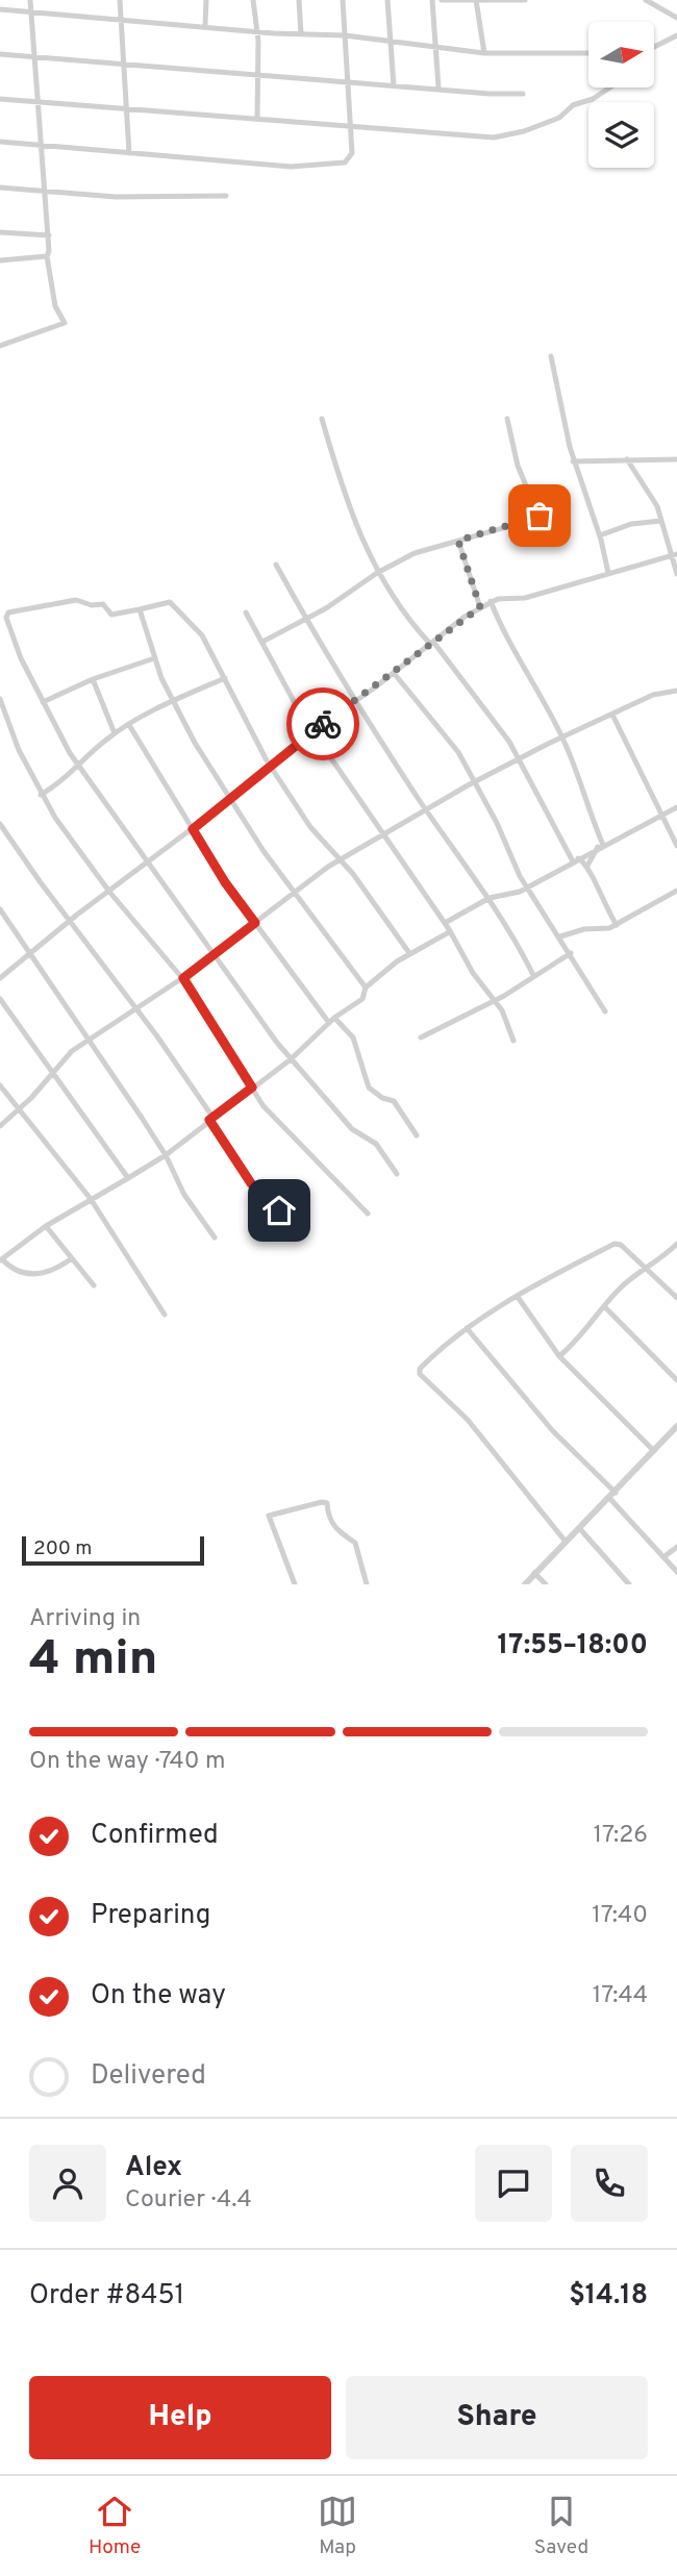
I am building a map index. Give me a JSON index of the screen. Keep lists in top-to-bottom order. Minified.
{"scale_bar":"200 m","north":"right","page":{"scale":"200 m","heading":["4 min","Arriving in","17:55–18:00"],"panel":["Alex","Courier · 4.4","Order #8451","$14.18"],"bar":"On the way · 740 m","list":[["Confirmed","17:26"],["Preparing","17:40"],["On the way","17:44"],"Delivered"],"buttons":["Help","Share"],"tabs":["Home","Map","Saved"]}}
